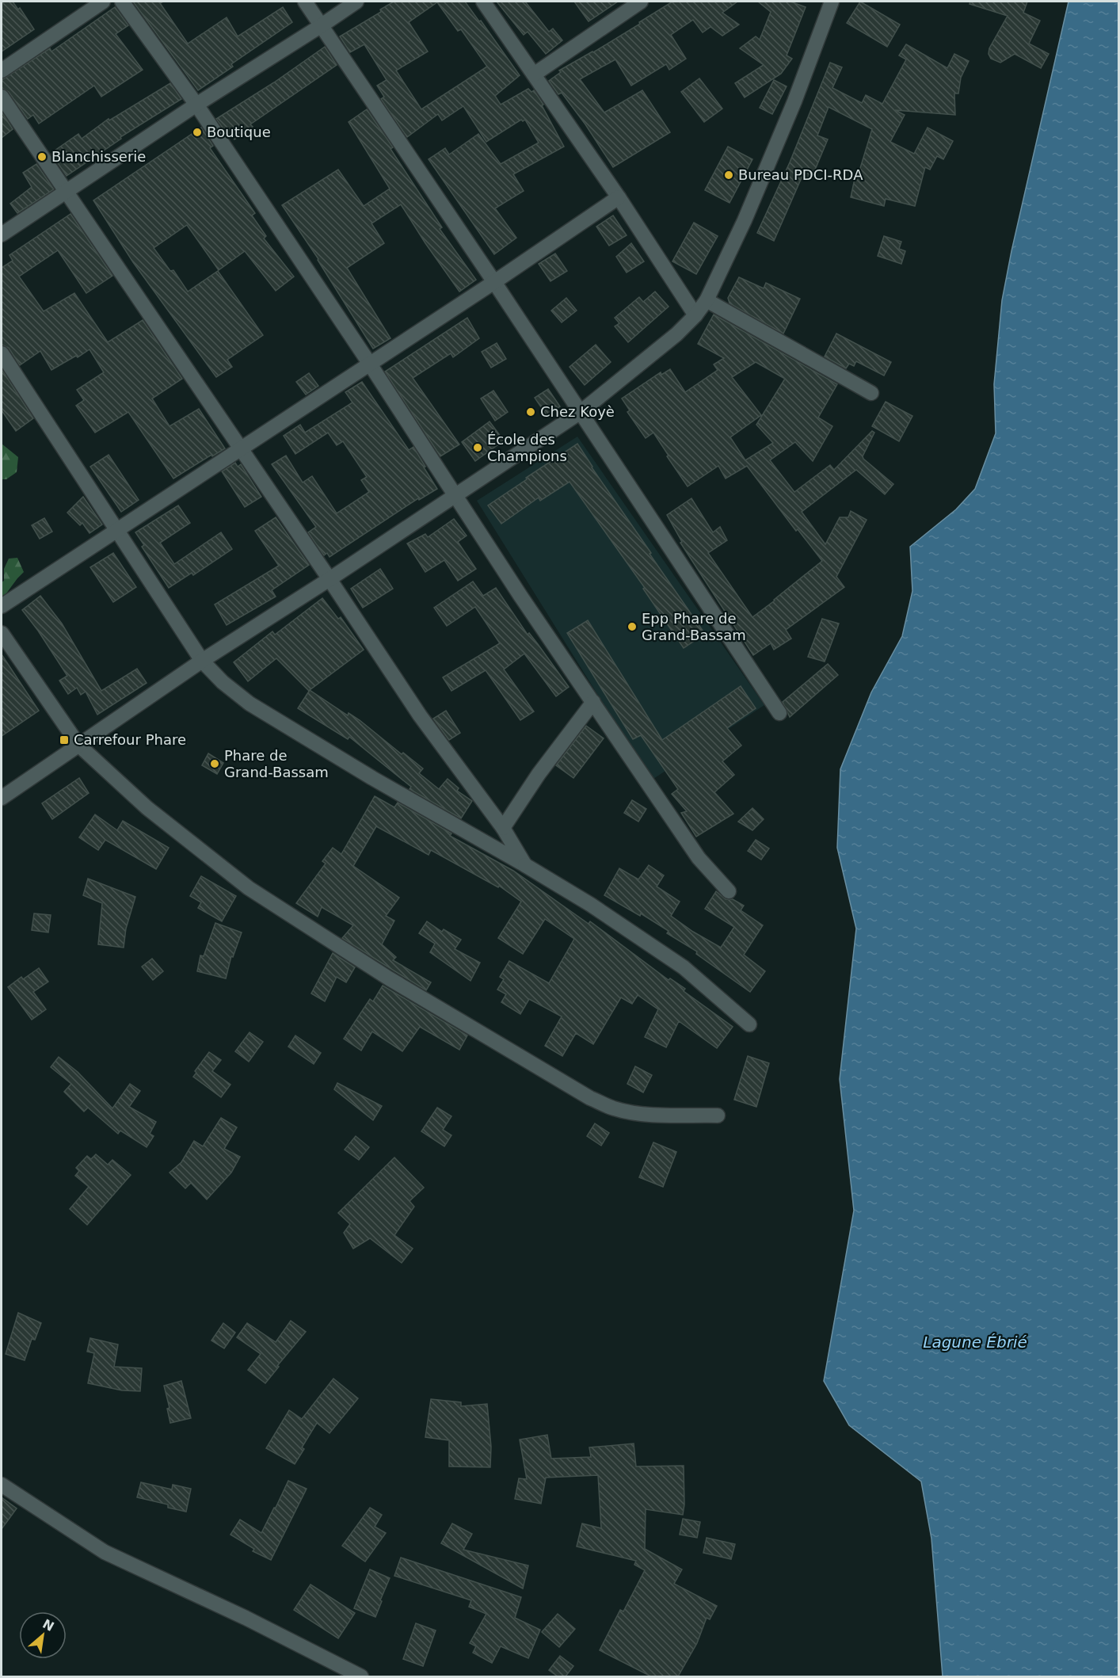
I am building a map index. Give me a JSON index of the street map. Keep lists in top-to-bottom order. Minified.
{"water":["Lagune Ébrié"],"places":{"other":["Boutique","Blanchisserie","Bureau PDCI-RDA","Chez Koyè","École des Champions","Epp Phare de Grand-Bassam","Phare de Grand-Bassam"],"transit":["Carrefour Phare"]},"north":"top right"}
